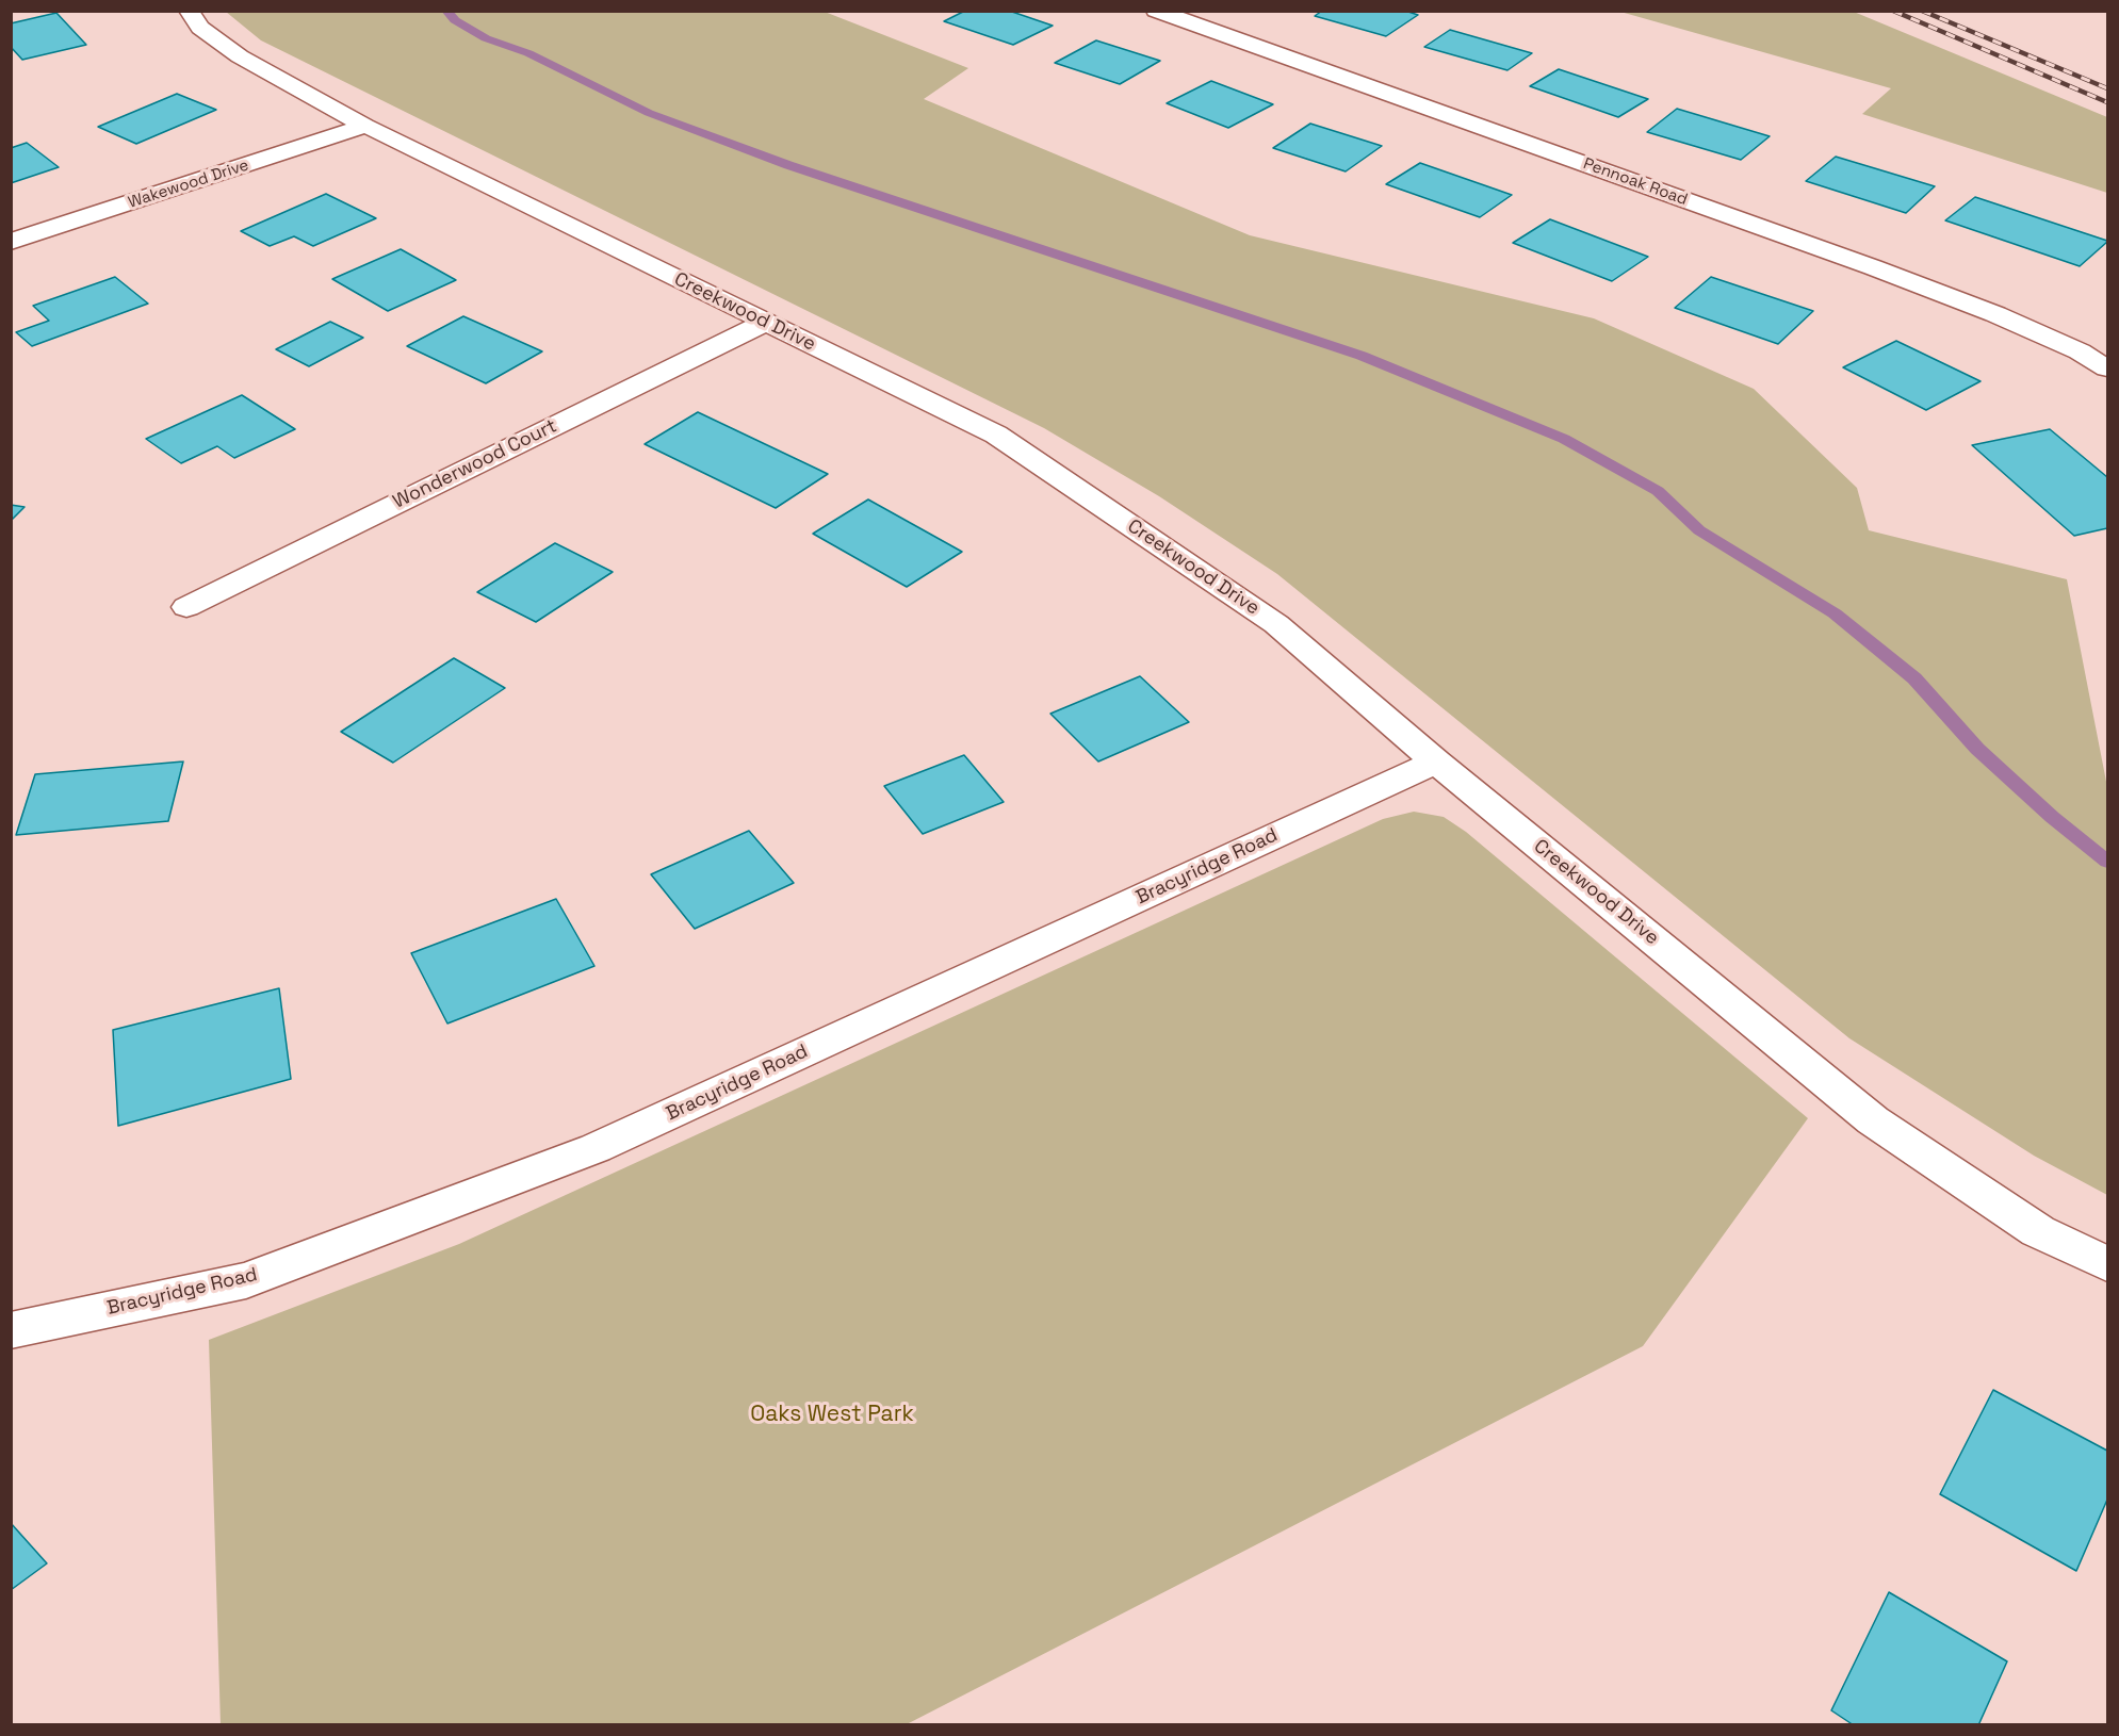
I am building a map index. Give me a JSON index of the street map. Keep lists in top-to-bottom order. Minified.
{"streets":{"street":["Pennoak Road","Wakewood Drive","Creekwood Drive","Wonderwood Court","Bracyridge Road"]},"crossings":[["Wakewood Drive","Creekwood Drive"],["Creekwood Drive","Wonderwood Court"],["Creekwood Drive","Bracyridge Road"]],"parks":["Oaks West Park"]}
